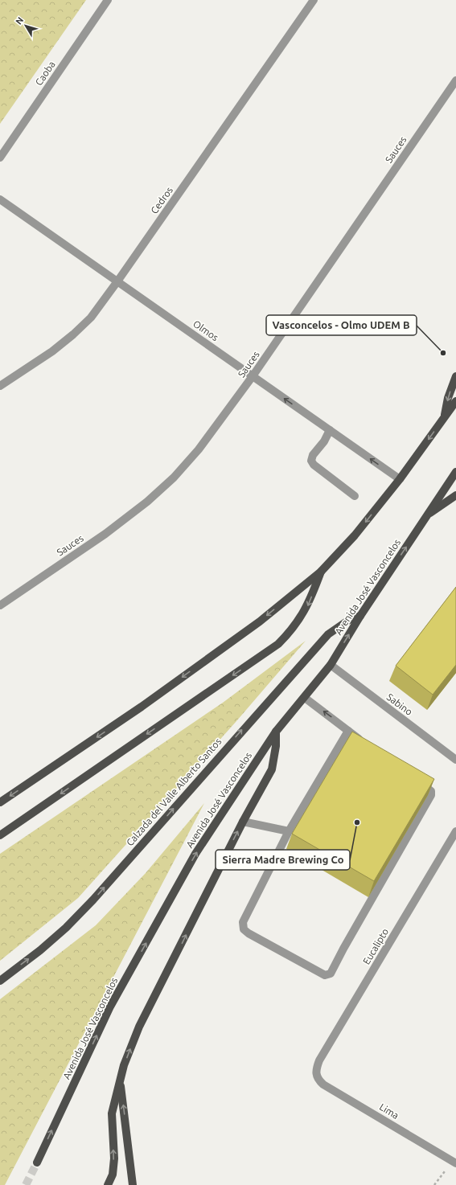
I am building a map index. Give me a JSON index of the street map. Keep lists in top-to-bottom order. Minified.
{"streets":{"main road":["Avenida José Vasconcelos","Calzada del Valle Alberto Santos"],"street":["Caoba","Sauces","Cedros","Olmos","Sabino","Eucalipto","Lima"]},"crossings":[["Sauces","Olmos"],["Cedros","Olmos"],["Avenida José Vasconcelos","Sabino"],["Avenida José Vasconcelos","Calzada del Valle Alberto Santos"],["Eucalipto","Lima"]],"one_way":["Olmos"],"places":["Vasconcelos - Olmo UDEM B","Sierra Madre Brewing Co"],"north":"top left"}
